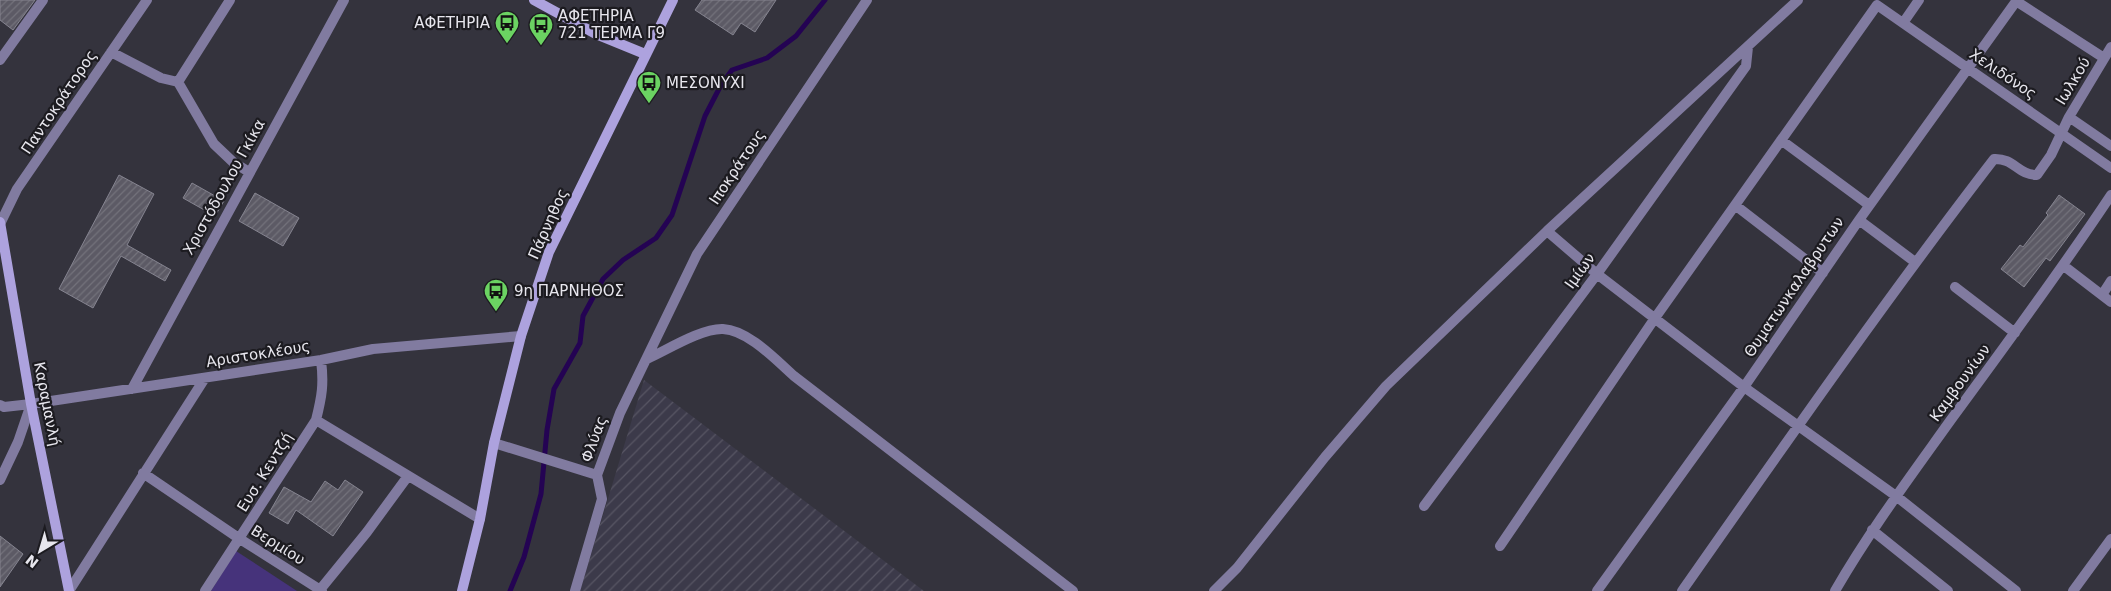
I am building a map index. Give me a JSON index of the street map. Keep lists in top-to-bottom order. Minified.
{"streets":{"main road":["Πάρνηθος","Καραμανλή"],"street":["Χελιδόνος","Ιωλκού","Παντοκράτορος","Ιποκράτους","Χριστόδουλου Γκίκα","Ιμίων","Θυματωνκαλαβρυτων","Αριστοκλέους","Καμβουνίων","Φλύας","Ευσ. Κεντζή","Βερμίου"]},"crossings":[["Χελιδόνος","Ιωλκού"],["Χελιδόνος","Θυματωνκαλαβρυτων"],["Παντοκράτορος","Καραμανλή"],["Ιποκράτους","Φλύας"],["Χριστόδουλου Γκίκα","Αριστοκλέους"],["Πάρνηθος","Αριστοκλέους"],["Αριστοκλέους","Καραμανλή"],["Αριστοκλέους","Ευσ. Κεντζή"],["Ευσ. Κεντζή","Βερμίου"]],"places":{"bus stop":["ΑΦΕΤΗΡΙΑ","ΑΦΕΤΗΡΙΑ 721 ΤΕΡΜΑ Γ9","ΜΕΣΟΝΥΧΙ","9η ΠΑΡΝΗΘΟΣ"]},"north":"bottom left"}
